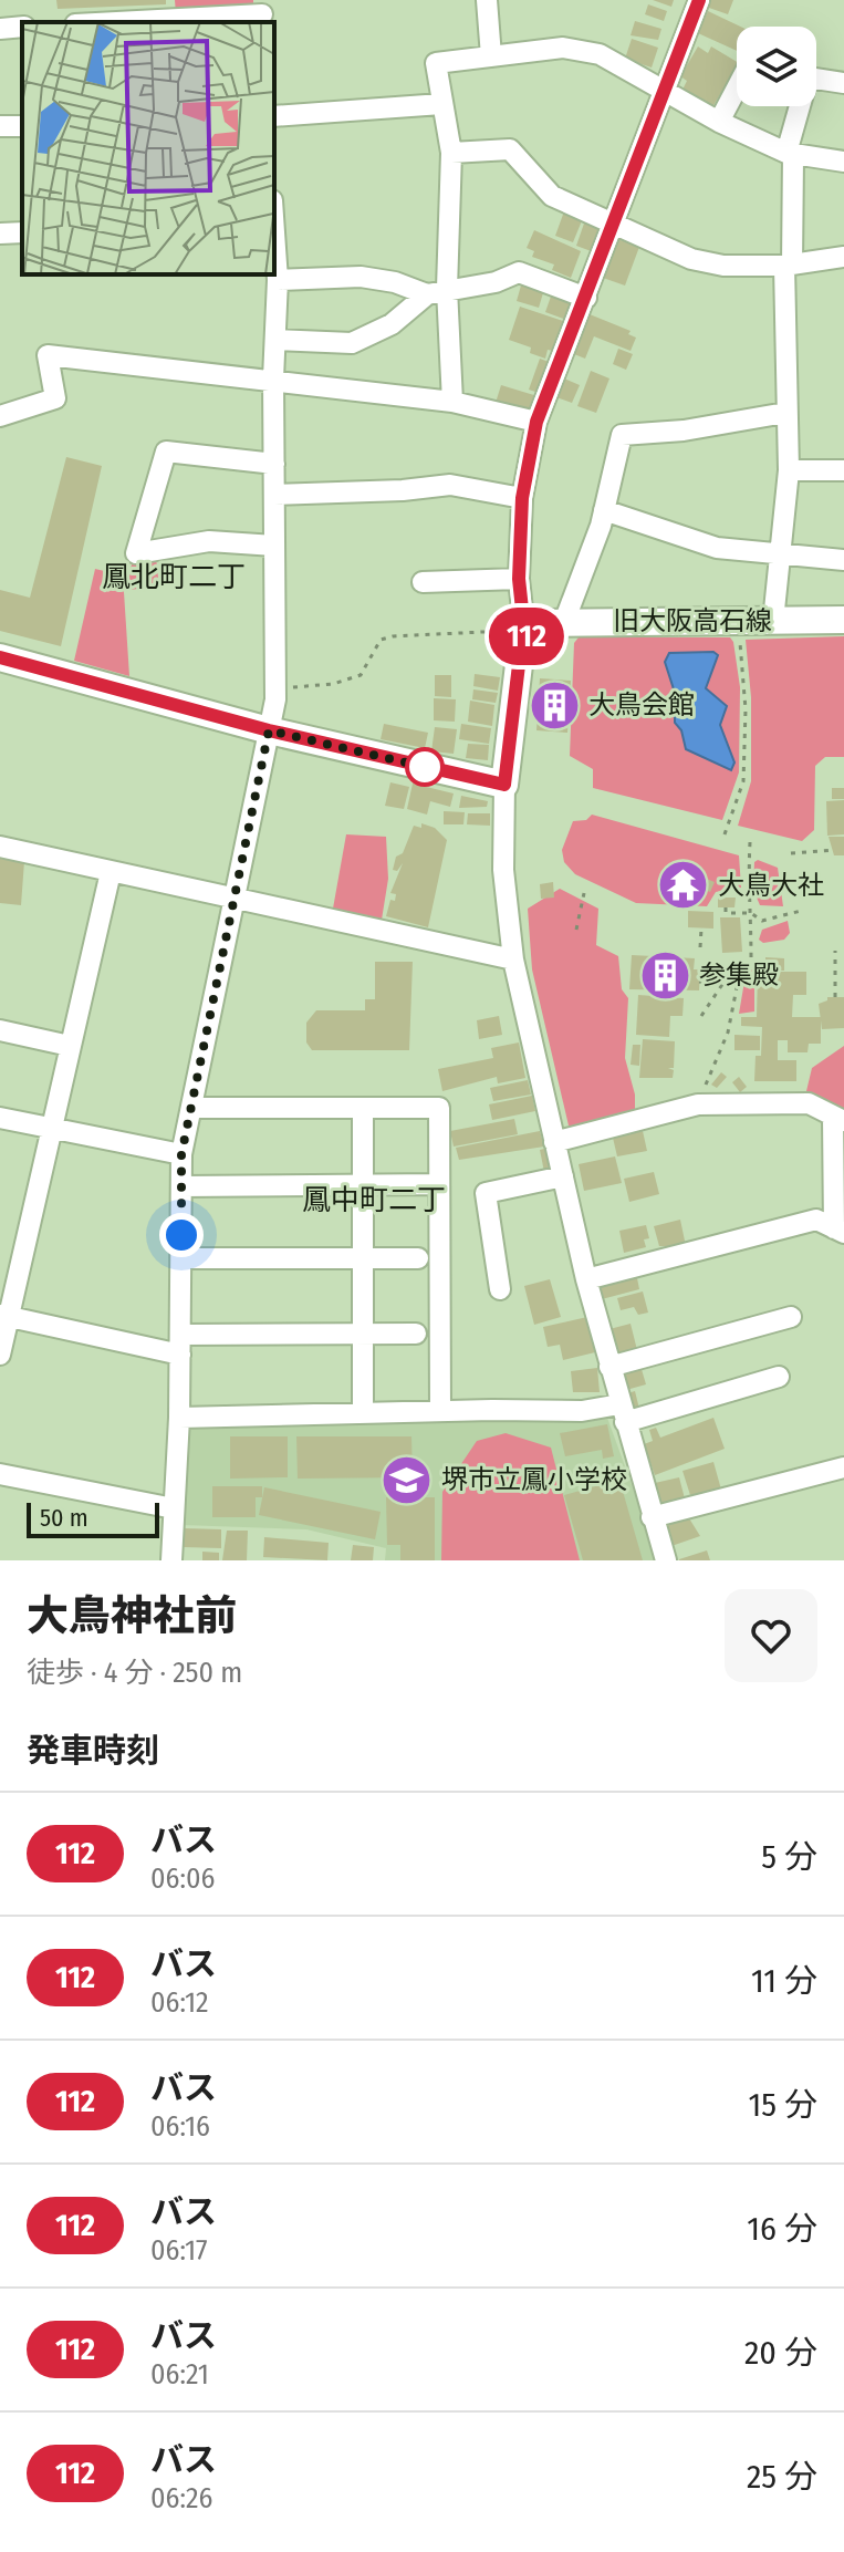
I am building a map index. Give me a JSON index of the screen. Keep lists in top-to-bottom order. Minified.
{"streets":{"main road":["旧大阪高石線"]},"districts":["鳳北町二丁","鳳中町二丁"],"places":{"building":["大鳥会館","参集殿"],"temple":["大鳥大社"],"school or university":["堺市立鳳小学校"]},"lines":["bus line 112"],"scale_bar":"50 m","page":{"on_map":"112","scale":"50 m","heading":[["大鳥神社前","徒歩 · 4 分 · 250 m"],"発車時刻"],"list":[{"mark":"112","name":"バス","note":"06:06","value":"5 分"},{"mark":"112","name":"バス","note":"06:12","value":"11 分"},{"mark":"112","name":"バス","note":"06:16","value":"15 分"},{"mark":"112","name":"バス","note":"06:17","value":"16 分"},{"mark":"112","name":"バス","note":"06:21","value":"20 分"},{"mark":"112","name":"バス","note":"06:26","value":"25 分"}]}}
